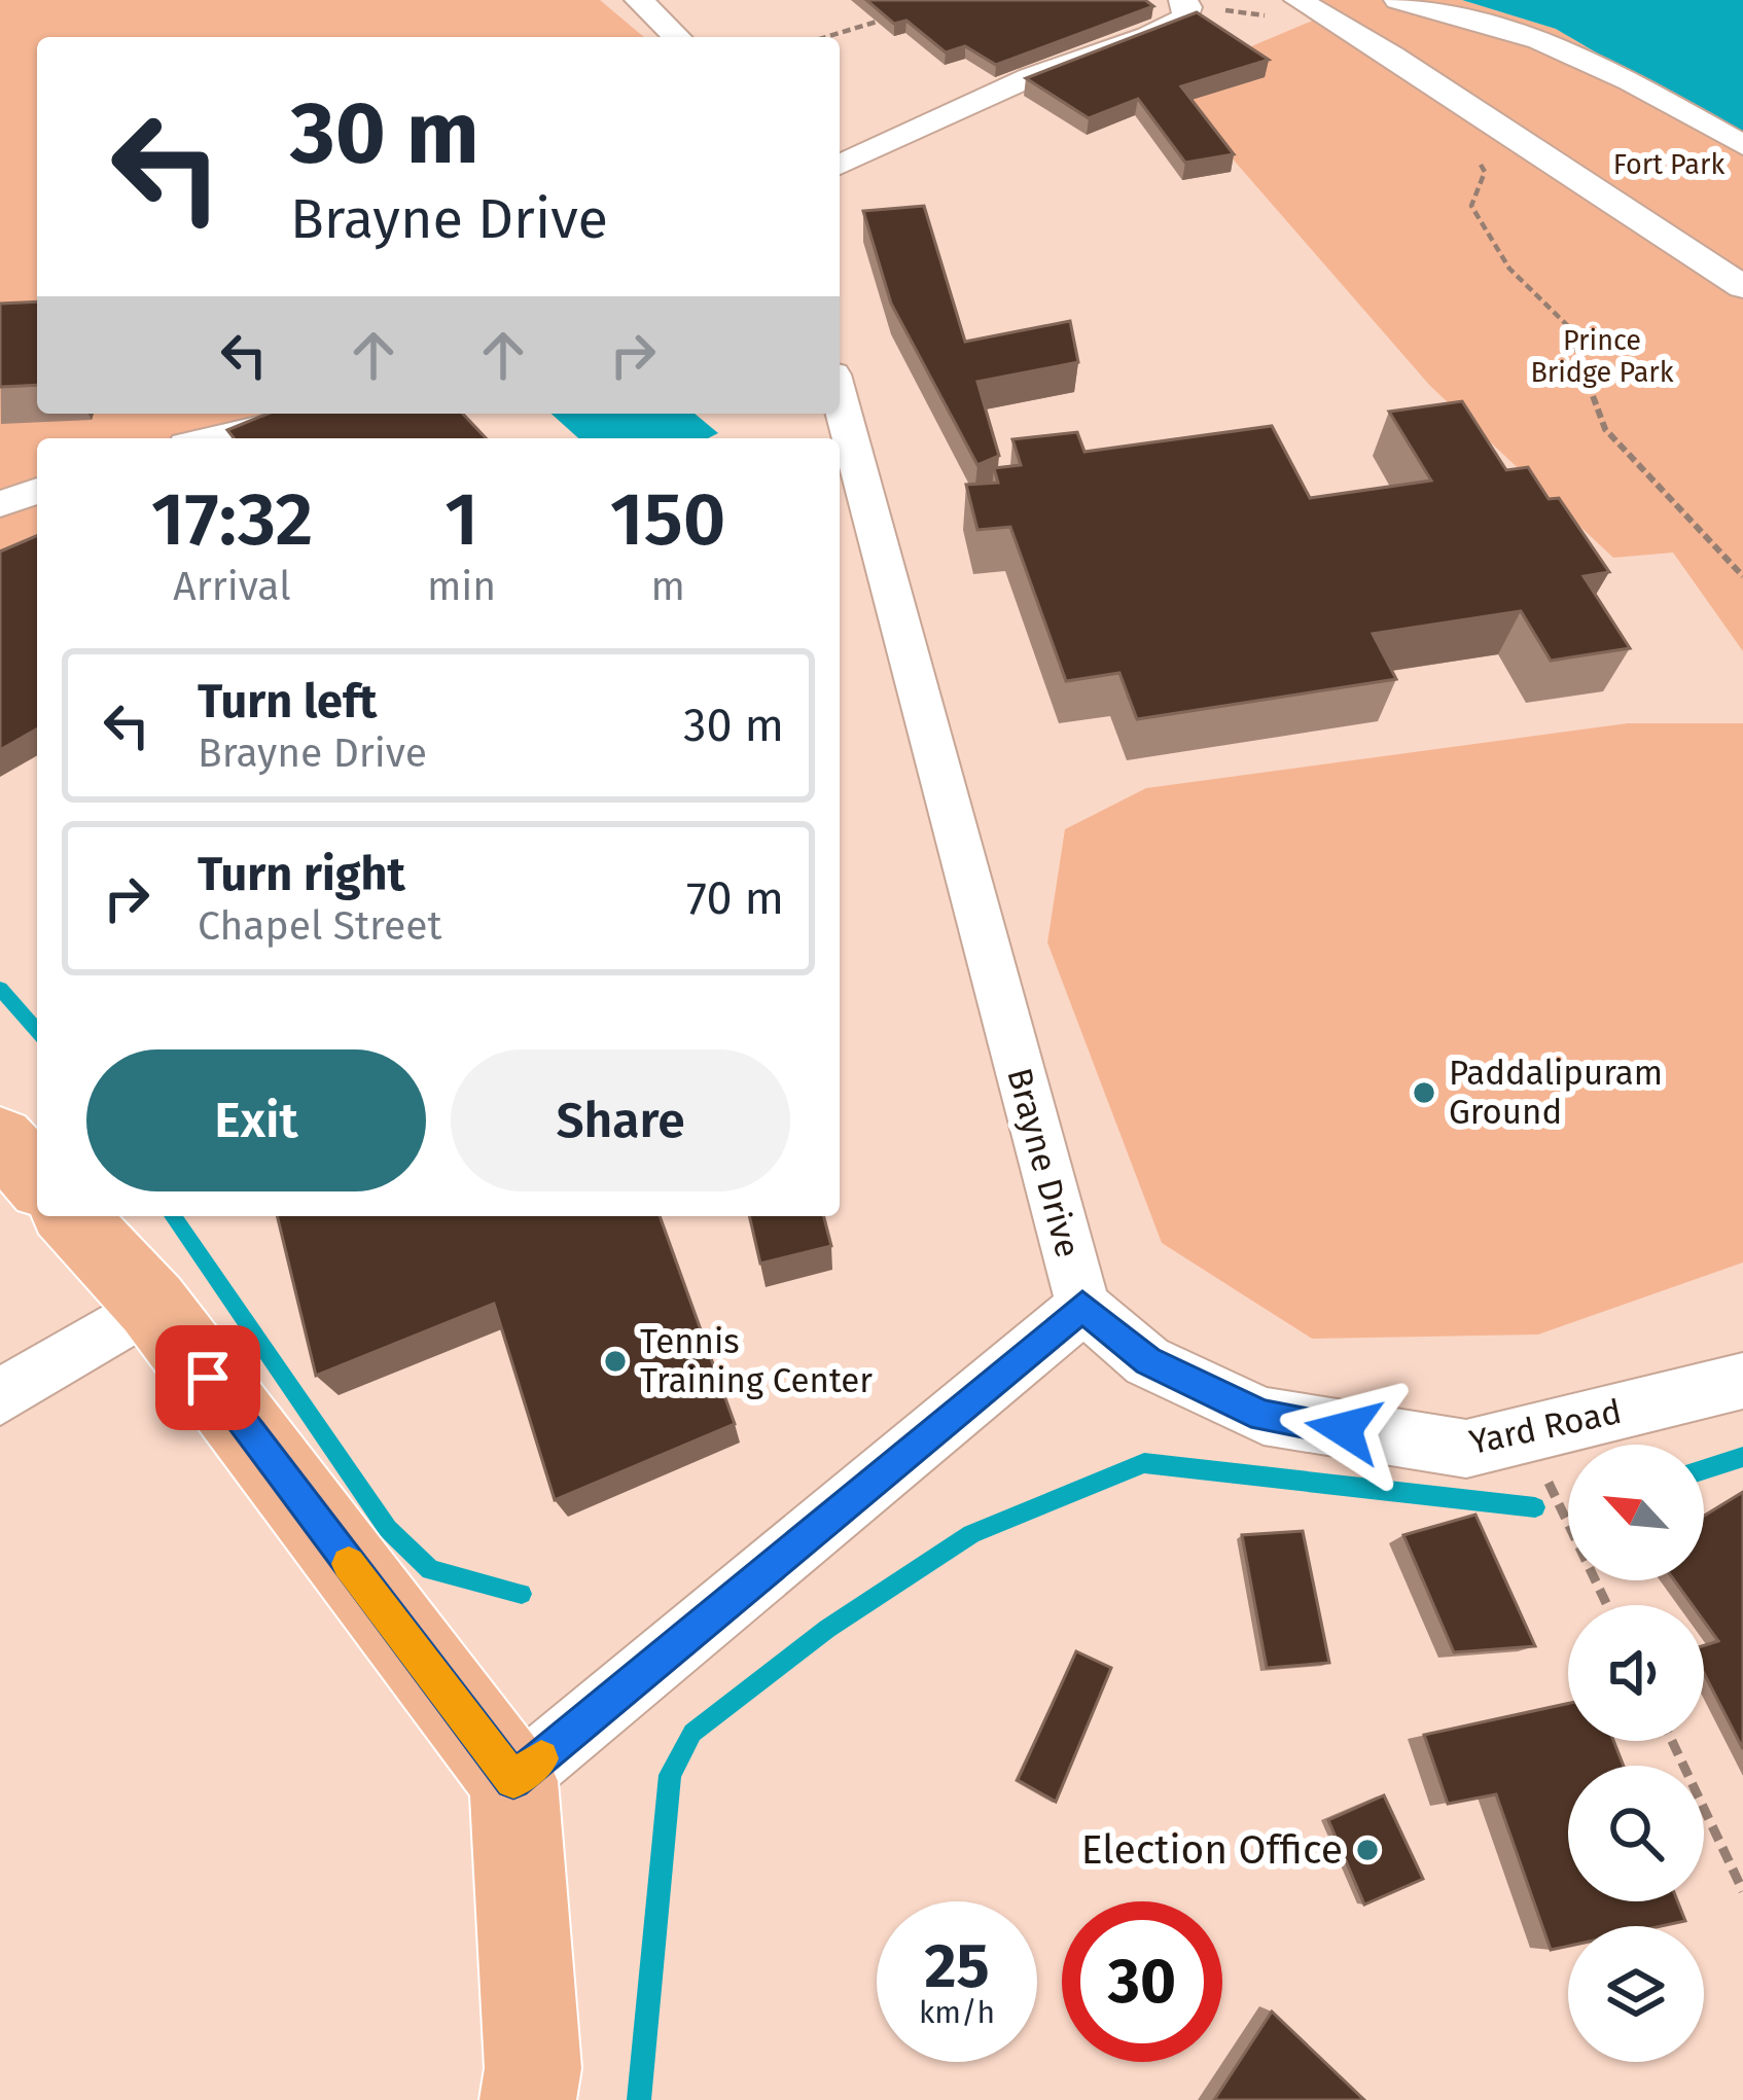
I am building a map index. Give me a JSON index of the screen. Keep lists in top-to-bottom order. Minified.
{"streets":{"street":["Brayne Drive","Yard Road"]},"crossings":[["Brayne Drive","Yard Road"]],"parks":["Fort Park","Prince Bridge Park"],"places":["Paddalipuram Ground","Tennis Training Center","Election Office"],"north":"top left","page":{"turn":["30 m","Brayne Drive"],"eta":["17:32","Arrival","1","min","150","m"],"list":[{"name":"Turn left","note":"Brayne Drive","value":"30 m"},{"name":"Turn right","note":"Chapel Street","value":"70 m"}],"buttons":["Exit","Share"],"speed":"25 km/h","limit":"30"}}
